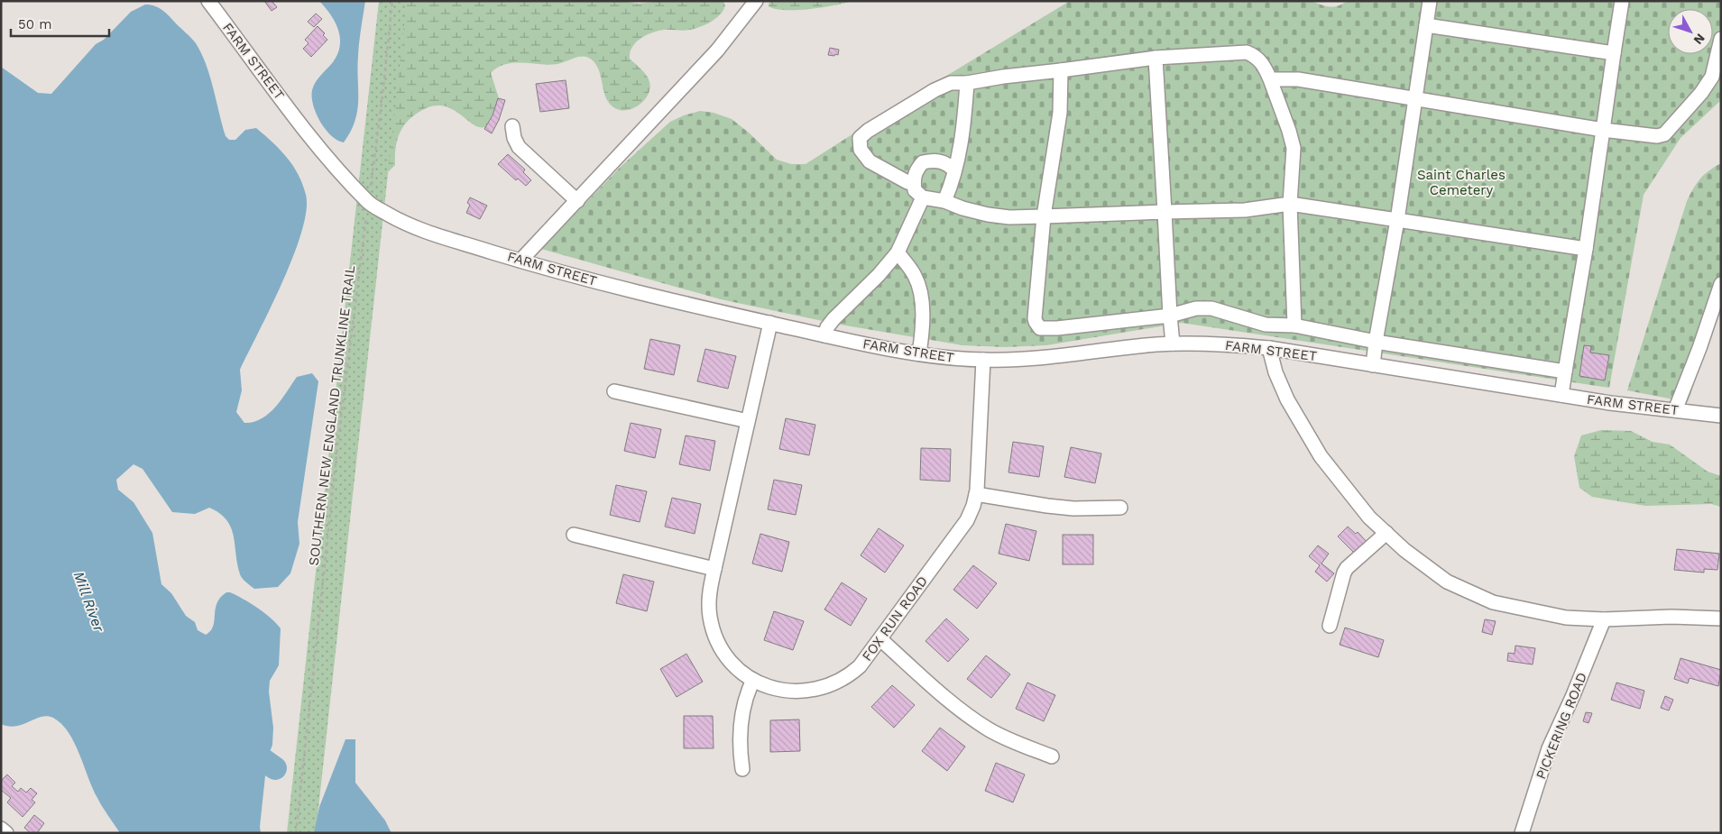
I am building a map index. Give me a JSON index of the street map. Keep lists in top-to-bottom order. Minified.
{"streets":{"street":["FARM STREET","FOX RUN ROAD","PICKERING ROAD"],"path":["SOUTHERN NEW ENGLAND TRUNKLINE TRAIL"]},"crossings":[["FARM STREET","SOUTHERN NEW ENGLAND TRUNKLINE TRAIL"],["FARM STREET","FOX RUN ROAD"]],"water":["Mill River"],"parks":["Saint Charles Cemetery"],"scale_bar":"50 m","north":"bottom right"}
